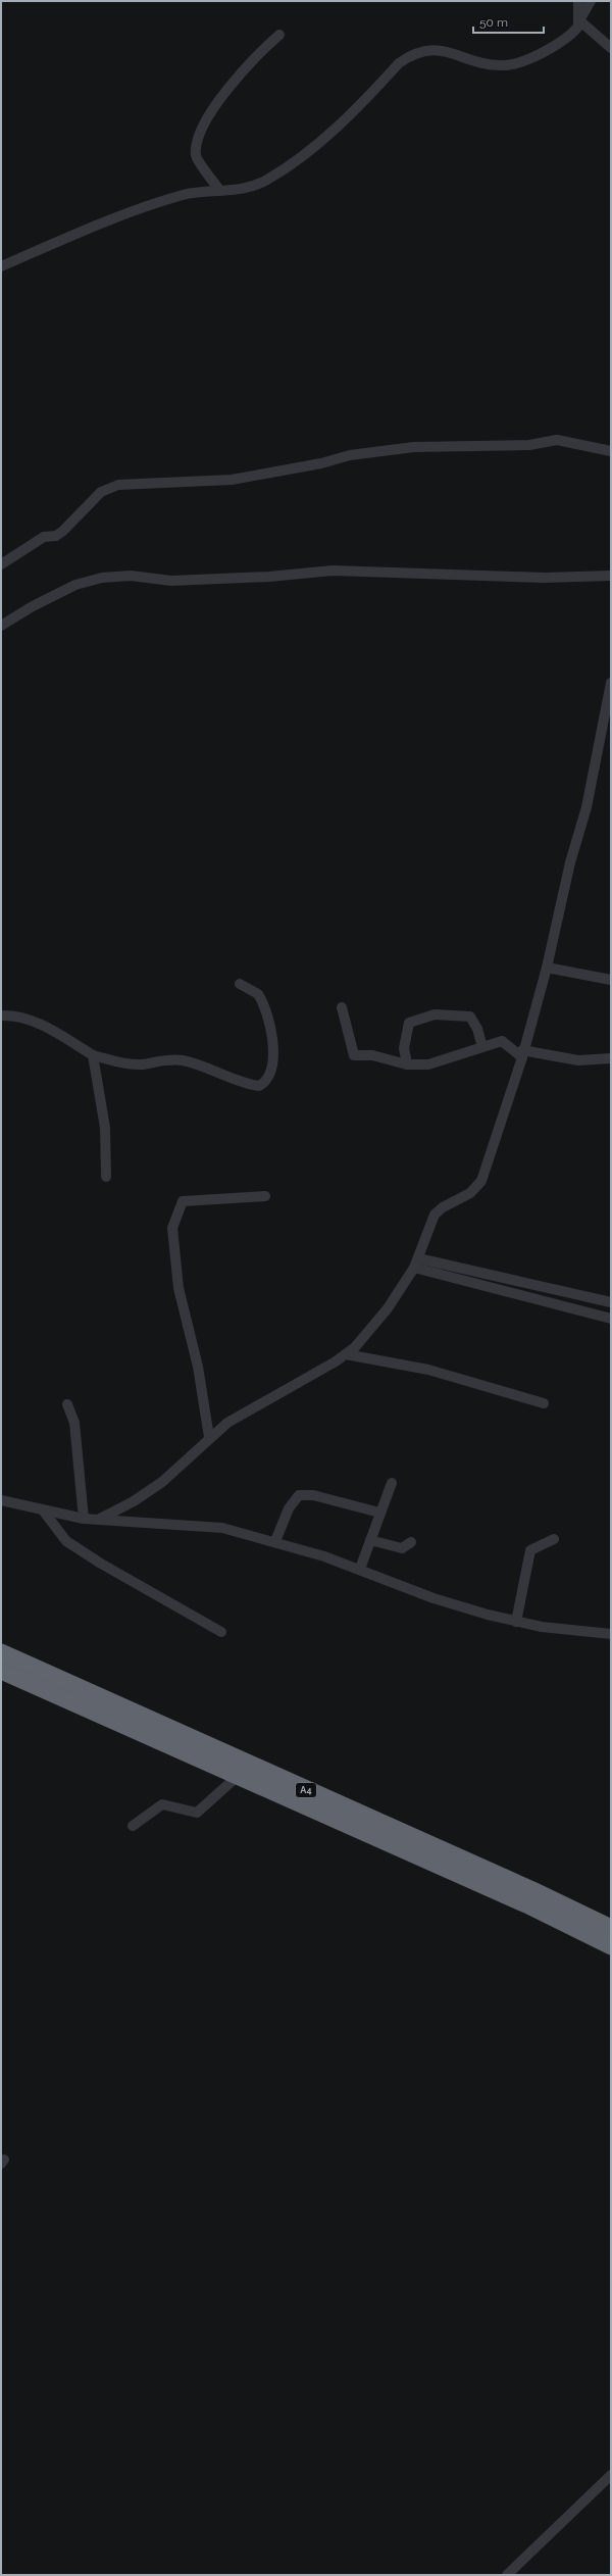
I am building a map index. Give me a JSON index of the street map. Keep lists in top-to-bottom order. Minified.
{"streets":{"highway":["A4"]},"scale_bar":"50 m"}
